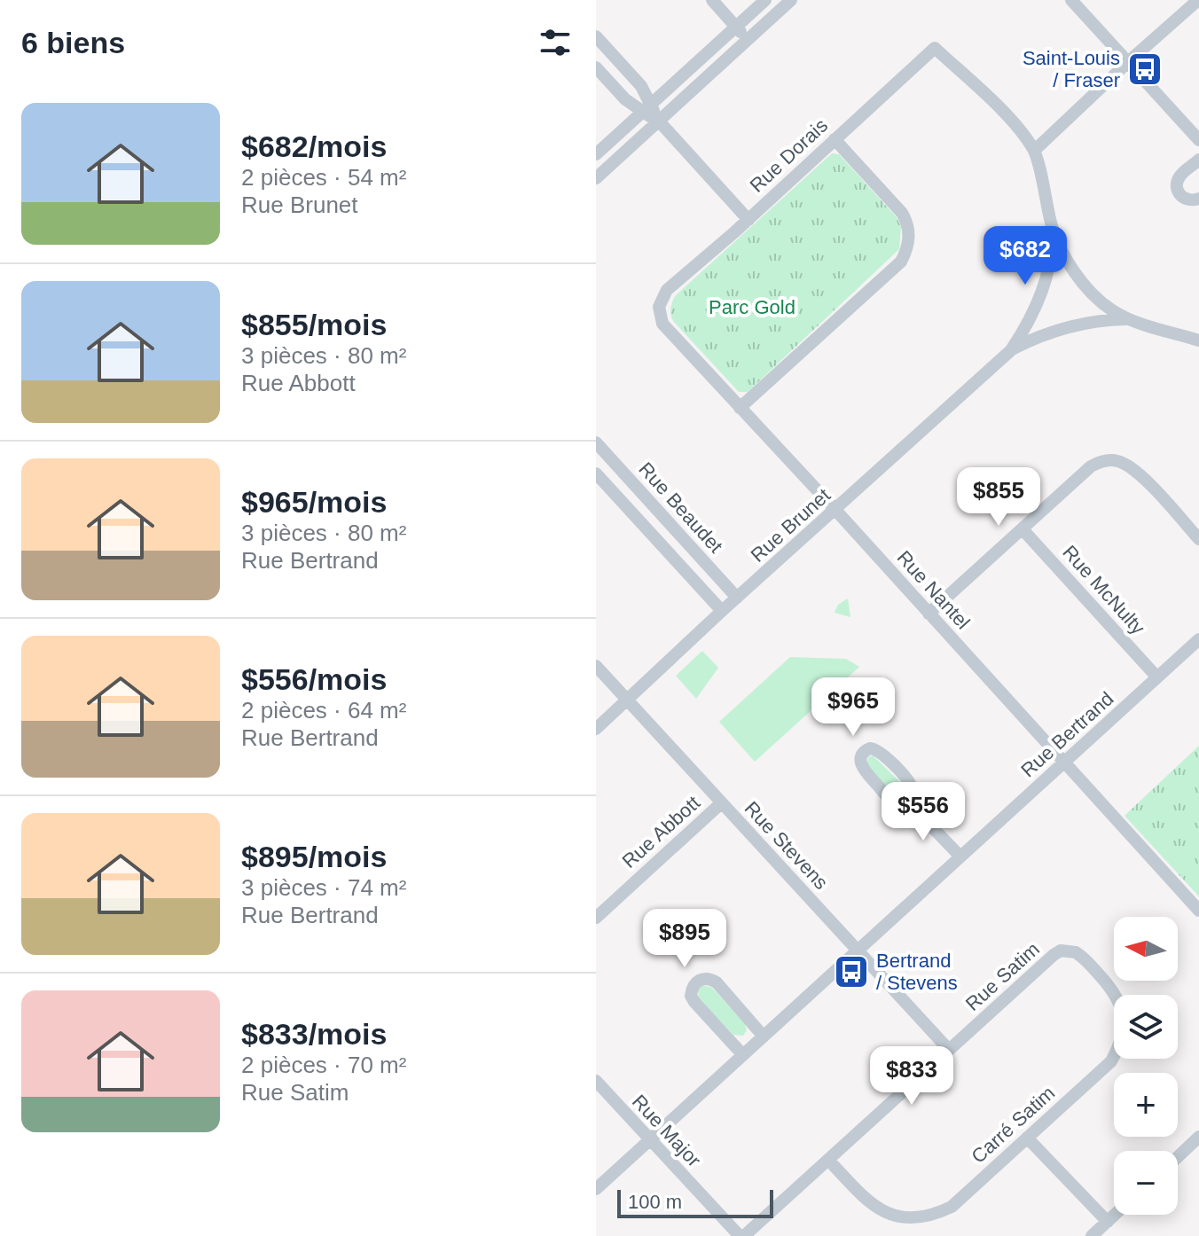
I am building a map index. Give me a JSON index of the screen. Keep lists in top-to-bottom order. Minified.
{"streets":{"street":["Rue Dorais","Rue Beaudet","Rue Brunet","Rue Nantel","Rue McNulty","Rue Bertrand","Rue Abbott","Rue Stevens","Rue Satim","Carré Satim","Rue Major"]},"crossings":[["Rue Dorais","Rue Nantel"],["Rue Beaudet","Rue Brunet"],["Rue Brunet","Rue Nantel"],["Rue Brunet","Rue Stevens"],["Rue Nantel","Rue Bertrand"],["Rue McNulty","Rue Bertrand"],["Rue Bertrand","Rue Stevens"],["Rue Bertrand","Rue Major"],["Rue Abbott","Rue Stevens"],["Rue Stevens","Rue Satim"],["Rue Satim","Carré Satim"],["Rue Satim","Rue Major"]],"parks":["Parc Gold"],"places":{"bus stop":["Saint-Louis / Fraser","Bertrand / Stevens"]},"scale_bar":"100 m","north":"left","page":{"heading":"6 biens","list":[{"name":"$682/mois","note":"2 pièces · 54 m² · Rue Brunet"},{"name":"$855/mois","note":"3 pièces · 80 m² · Rue Abbott"},{"name":"$965/mois","note":"3 pièces · 80 m² · Rue Bertrand"},{"name":"$556/mois","note":"2 pièces · 64 m² · Rue Bertrand"},{"name":"$895/mois","note":"3 pièces · 74 m² · Rue Bertrand"},{"name":"$833/mois","note":"2 pièces · 70 m² · Rue Satim"}],"price":["$682","$855","$965","$556","$895","$833"],"map_buttons":["+","−"],"scale":"100 m"}}
